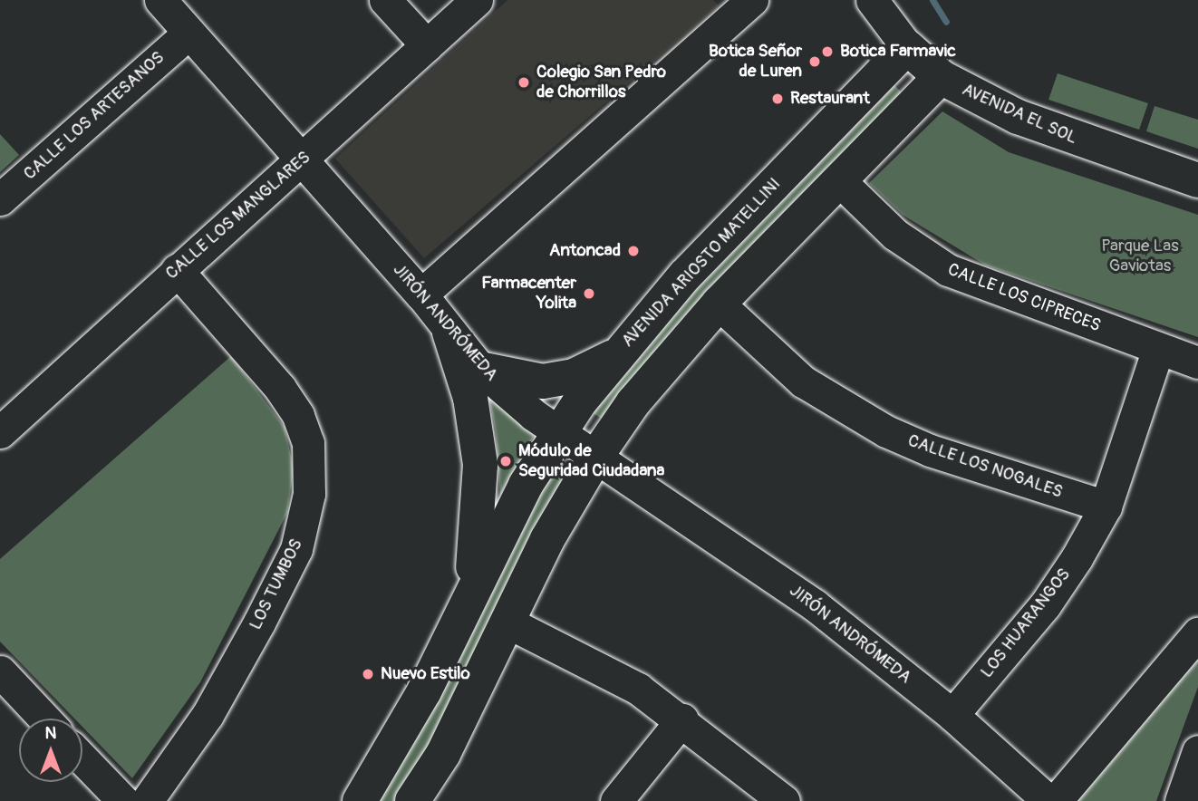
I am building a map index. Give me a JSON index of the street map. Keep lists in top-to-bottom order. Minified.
{"streets":{"main road":["AVENIDA EL SOL","AVENIDA ARIOSTO MATELLINI"],"street":["CALLE LOS ARTESANOS","CALLE LOS MANGLARES","CALLE LOS CIPRECES","JIRÓN ANDRÓMEDA","CALLE LOS NOGALES","LOS TUMBOS","LOS HUARANGOS"]},"crossings":[["AVENIDA EL SOL","AVENIDA ARIOSTO MATELLINI"],["CALLE LOS ARTESANOS","JIRÓN ANDRÓMEDA"],["CALLE LOS MANGLARES","JIRÓN ANDRÓMEDA"],["CALLE LOS MANGLARES","LOS TUMBOS"],["AVENIDA ARIOSTO MATELLINI","JIRÓN ANDRÓMEDA"],["CALLE LOS CIPRECES","LOS HUARANGOS"],["JIRÓN ANDRÓMEDA","LOS HUARANGOS"],["CALLE LOS NOGALES","LOS HUARANGOS"]],"parks":["Parque Las Gaviotas"],"places":["Botica Farmavic","Botica Señor de Luren","Colegio San Pedro de Chorrillos","Restaurant","Antoncad","Farmacenter Yolita","Módulo de Seguridad Ciudadana","Nuevo Estilo"],"north":"top"}
